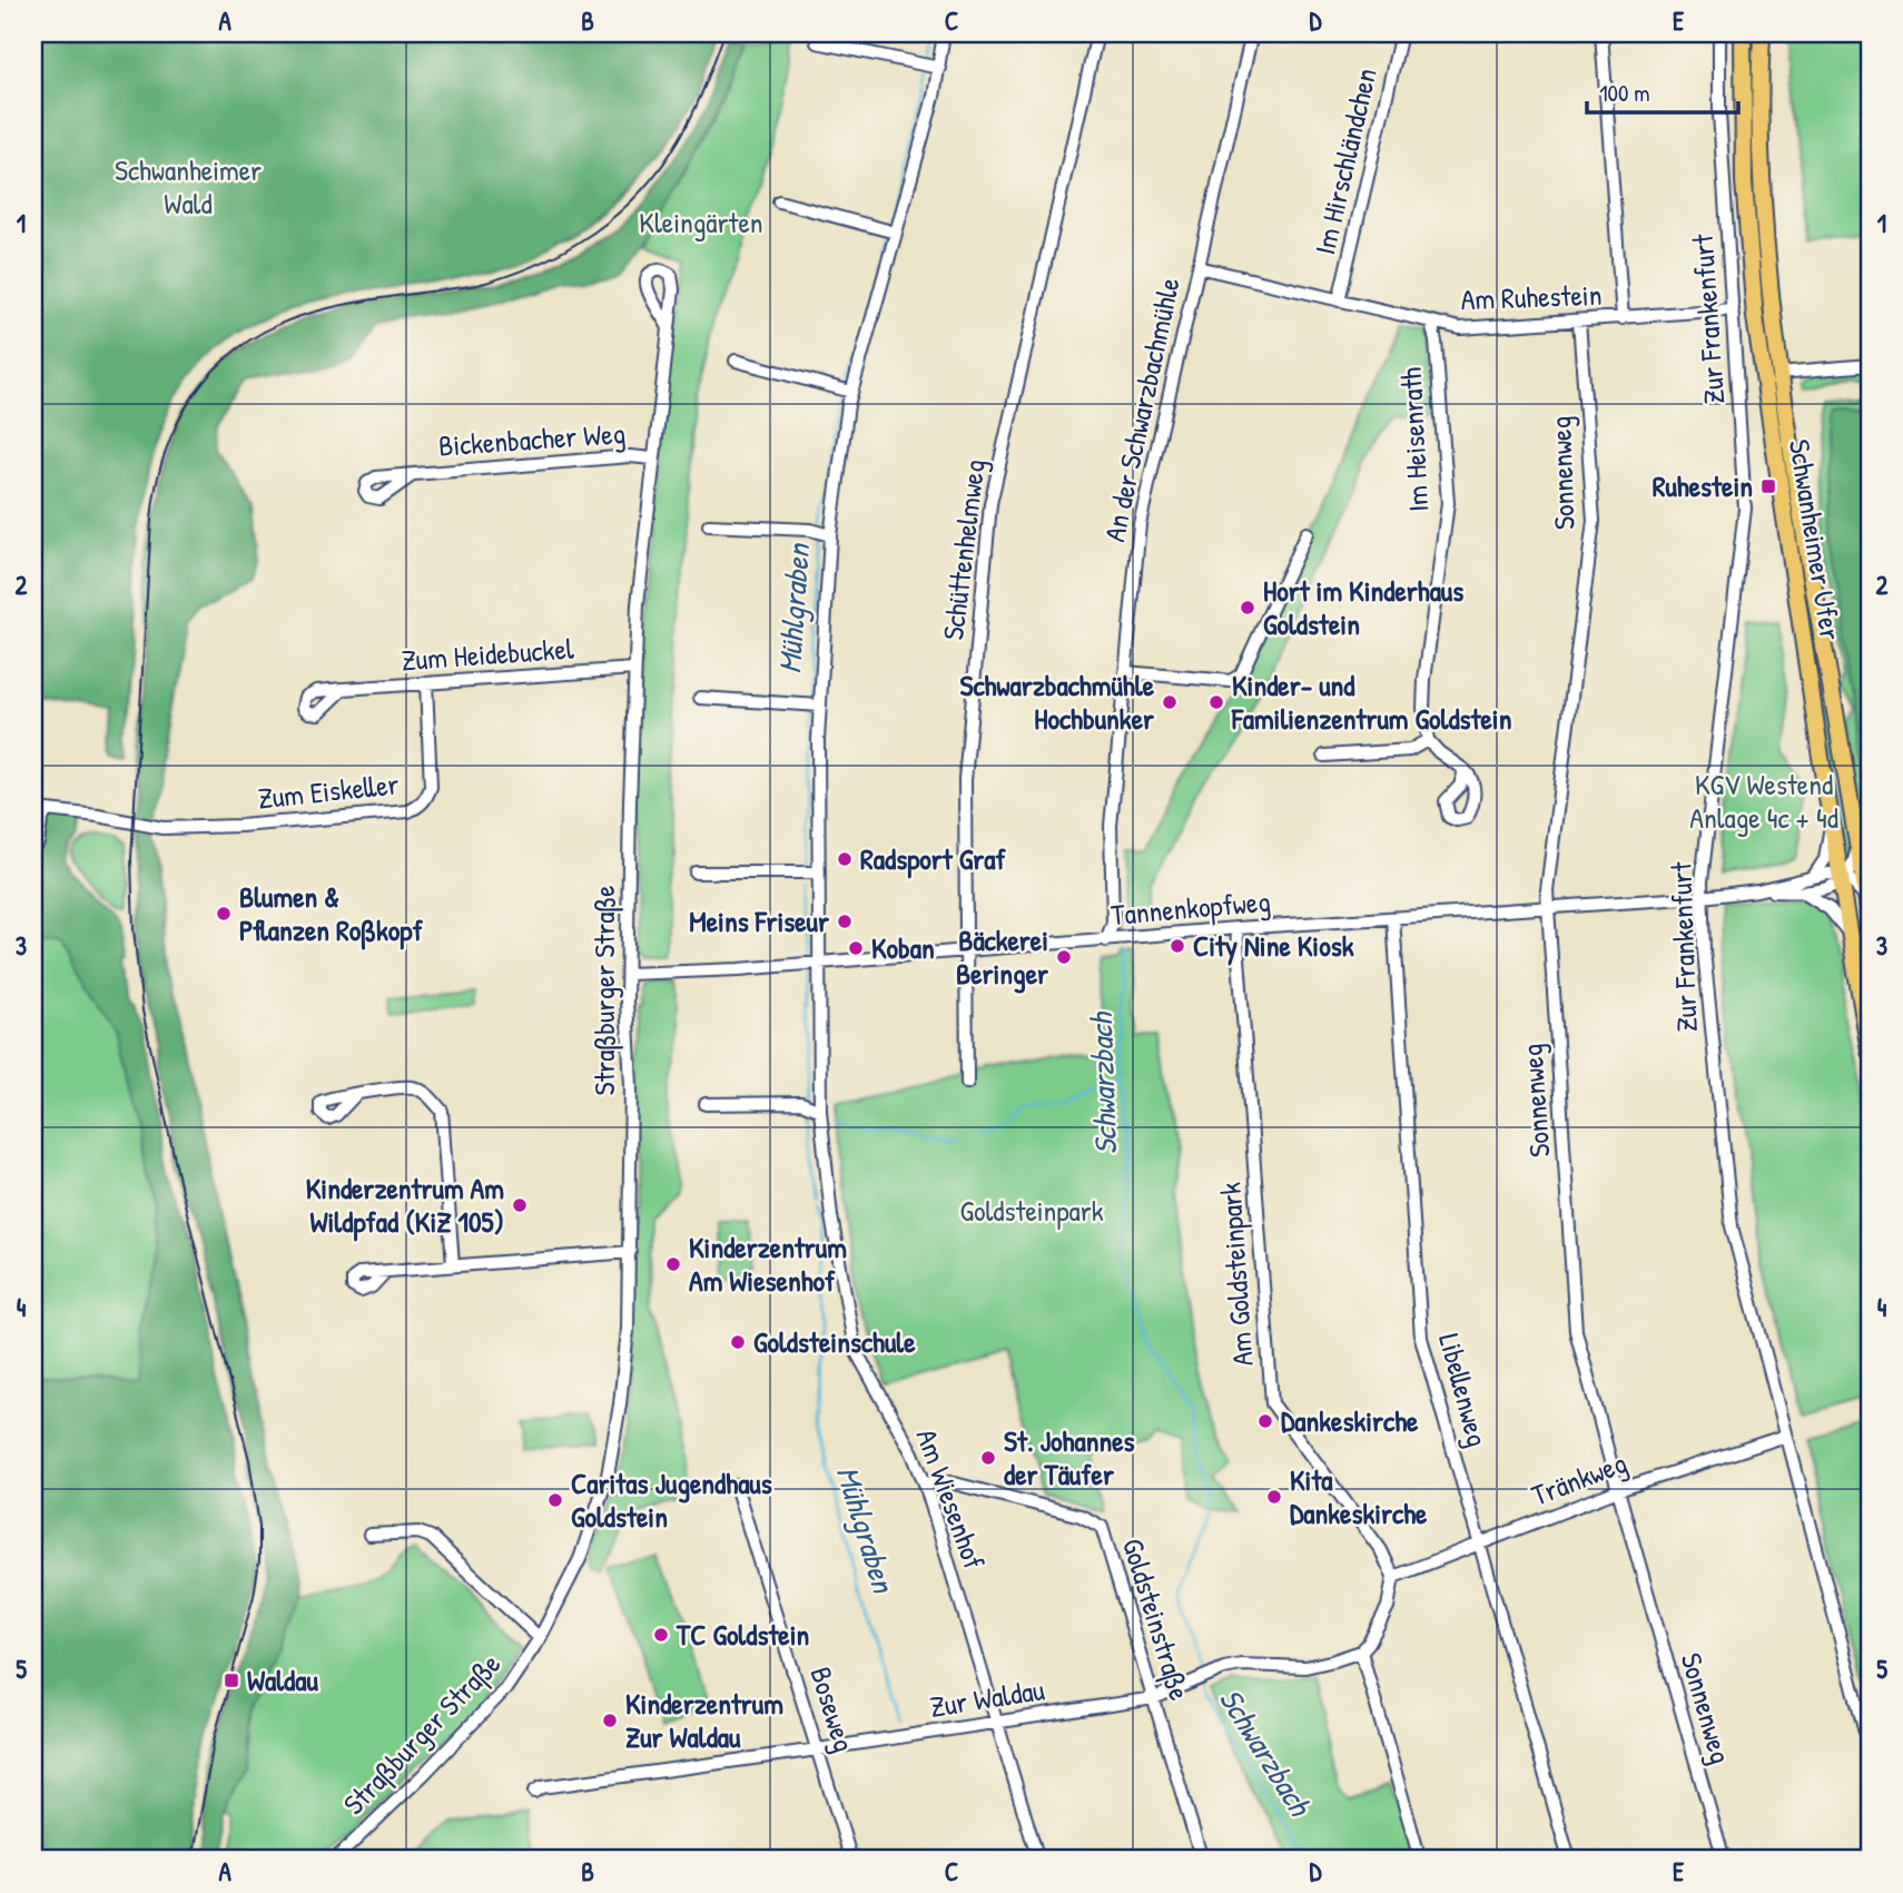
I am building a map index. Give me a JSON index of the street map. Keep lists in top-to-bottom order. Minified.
{"streets":{"main road":["Schwanheimer Ufer"],"street":["Im Hirschländchen","Am Ruhestein","Zur Frankenfurt","An der Schwarzbachmühle","Bickenbacher Weg","Im Heisenrath","Sonnenweg","Schüttenhelmweg","Zum Heidebuckel","Zum Eiskeller","Tannenkopfweg","Straßburger Straße","Am Goldsteinpark","Libellenweg","Tränkweg","Am Wiesenhof","Goldsteinstraße","Zur Waldau","Boseweg"]},"crossings":[["Im Hirschländchen","Am Ruhestein"],["Am Ruhestein","Zur Frankenfurt"],["Am Ruhestein","An der Schwarzbachmühle"],["Am Ruhestein","Im Heisenrath"],["Am Ruhestein","Sonnenweg"],["Zur Frankenfurt","Tannenkopfweg"],["Zur Frankenfurt","Tränkweg"],["An der Schwarzbachmühle","Tannenkopfweg"],["Bickenbacher Weg","Straßburger Straße"],["Sonnenweg","Tannenkopfweg"],["Sonnenweg","Tränkweg"],["Schwanheimer Ufer","Tannenkopfweg"],["Schüttenhelmweg","Tannenkopfweg"],["Zum Heidebuckel","Zum Eiskeller"],["Zum Heidebuckel","Straßburger Straße"],["Tannenkopfweg","Straßburger Straße"],["Tannenkopfweg","Am Goldsteinpark"],["Tannenkopfweg","Libellenweg"],["Tannenkopfweg","Am Wiesenhof"],["Am Goldsteinpark","Tränkweg"],["Libellenweg","Tränkweg"],["Am Wiesenhof","Goldsteinstraße"],["Am Wiesenhof","Zur Waldau"],["Goldsteinstraße","Zur Waldau"],["Zur Waldau","Boseweg"]],"water":["Mühlgraben","Schwarzbach"],"parks":["Schwanheimer Wald","Kleingärten","KGV Westend Anlage 4c + 4d","Goldsteinpark"],"places":{"transit":["Ruhestein","Waldau"],"other":["Hort im Kinderhaus Goldstein","Schwarzbachmühle Hochbunker","Kinder- und Familienzentrum Goldstein","Radsport Graf","Blumen & Pflanzen Roßkopf","Meins Friseur","City Nine Kiosk","Koban","Bäckerei Beringer","Kinderzentrum Am Wildpfad (KiZ 105)","Kinderzentrum Am Wiesenhof","Goldsteinschule","Dankeskirche","St. Johannes der Täufer","Kita Dankeskirche","Caritas Jugendhaus Goldstein","TC Goldstein","Kinderzentrum Zur Waldau"]},"scale_bar":"100 m","grid":{"columns":["A","B","C","D","E"],"rows":["1","2","3","4","5"]}}
